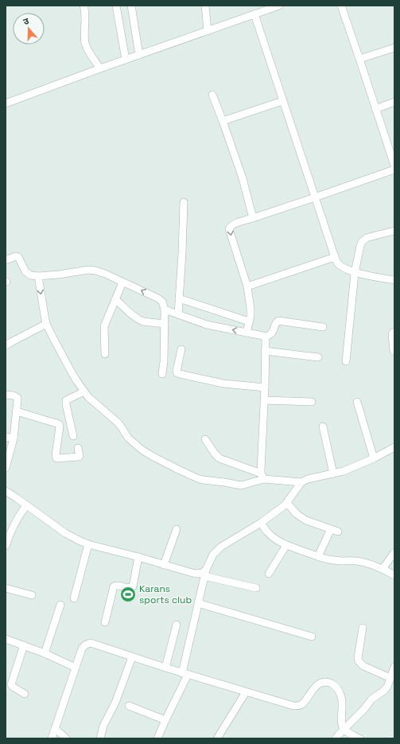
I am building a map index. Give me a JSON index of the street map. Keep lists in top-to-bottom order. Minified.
{"places":{"sports":["Karans sports club"]},"north":"top"}
